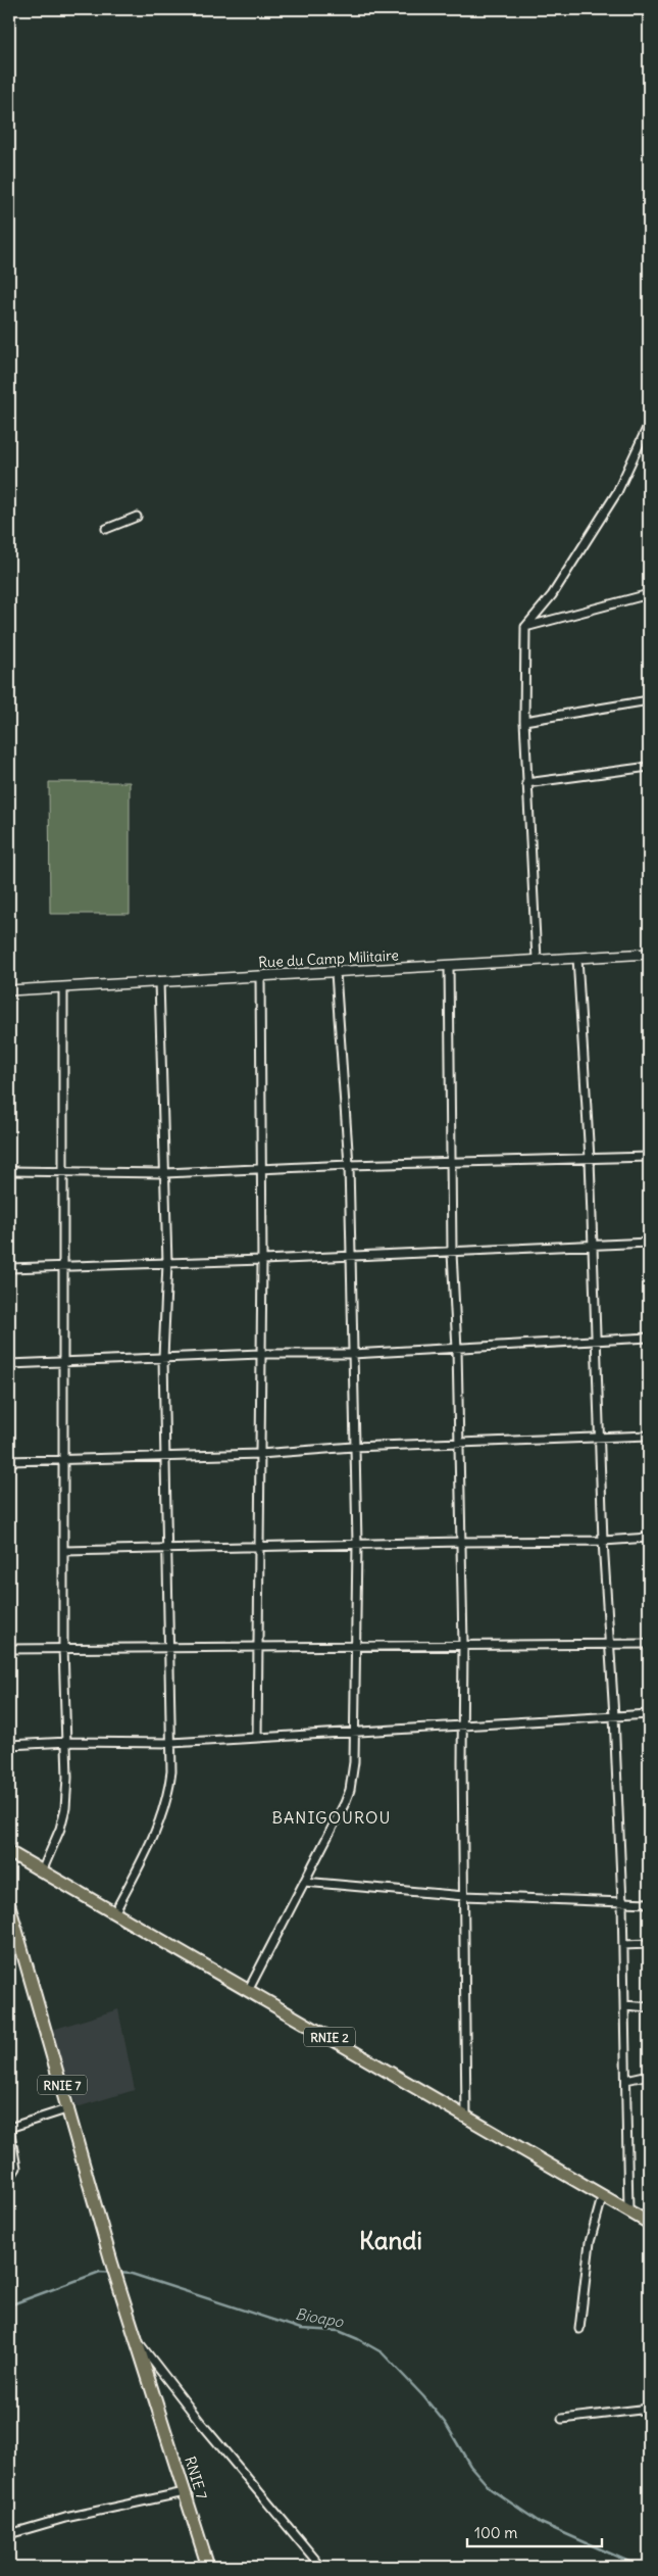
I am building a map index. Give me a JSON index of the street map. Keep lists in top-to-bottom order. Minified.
{"streets":{"main road":["RNIE 2","RNIE 7"],"street":["Rue du Camp Militaire"]},"districts":["BANIGOUROU","Kandi"],"water":["Bioapo"],"scale_bar":"100 m"}
